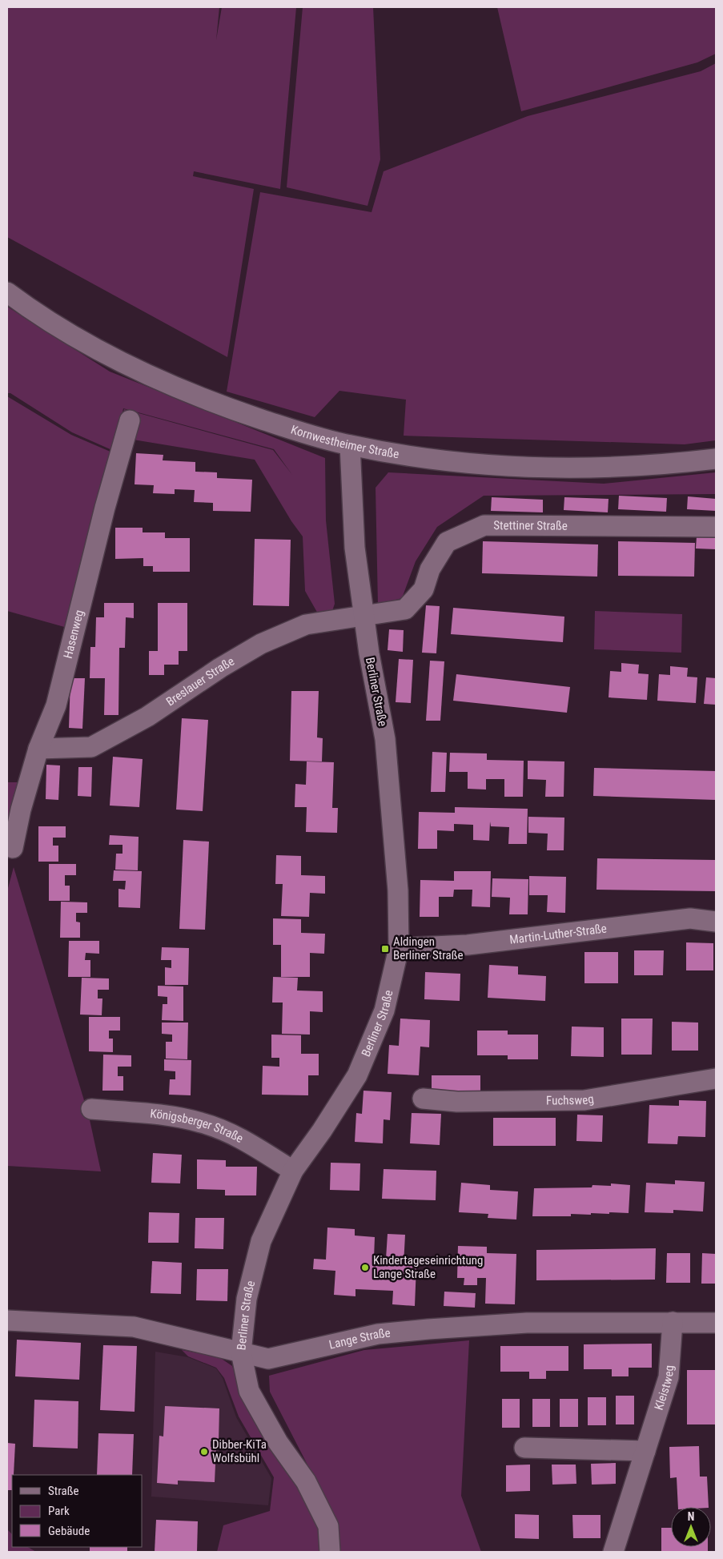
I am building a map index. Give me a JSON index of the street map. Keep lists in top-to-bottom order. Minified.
{"streets":{"street":["Kornwestheimer Straße","Stettiner Straße","Hasenweg","Breslauer Straße","Berliner Straße","Martin-Luther-Straße","Fuchsweg","Königsberger Straße","Lange Straße","Kleistweg"]},"crossings":[["Kornwestheimer Straße","Berliner Straße"],["Stettiner Straße","Breslauer Straße"],["Stettiner Straße","Berliner Straße"],["Hasenweg","Breslauer Straße"],["Breslauer Straße","Berliner Straße"],["Berliner Straße","Martin-Luther-Straße"],["Berliner Straße","Königsberger Straße"],["Berliner Straße","Lange Straße"],["Lange Straße","Kleistweg"]],"places":{"transit":["Aldingen Berliner Straße"],"other":["Kindertageseinrichtung Lange Straße","Dibber-KiTa Wolfsbühl"]},"legend":["Straße","Park","Gebäude"],"north":"top"}
